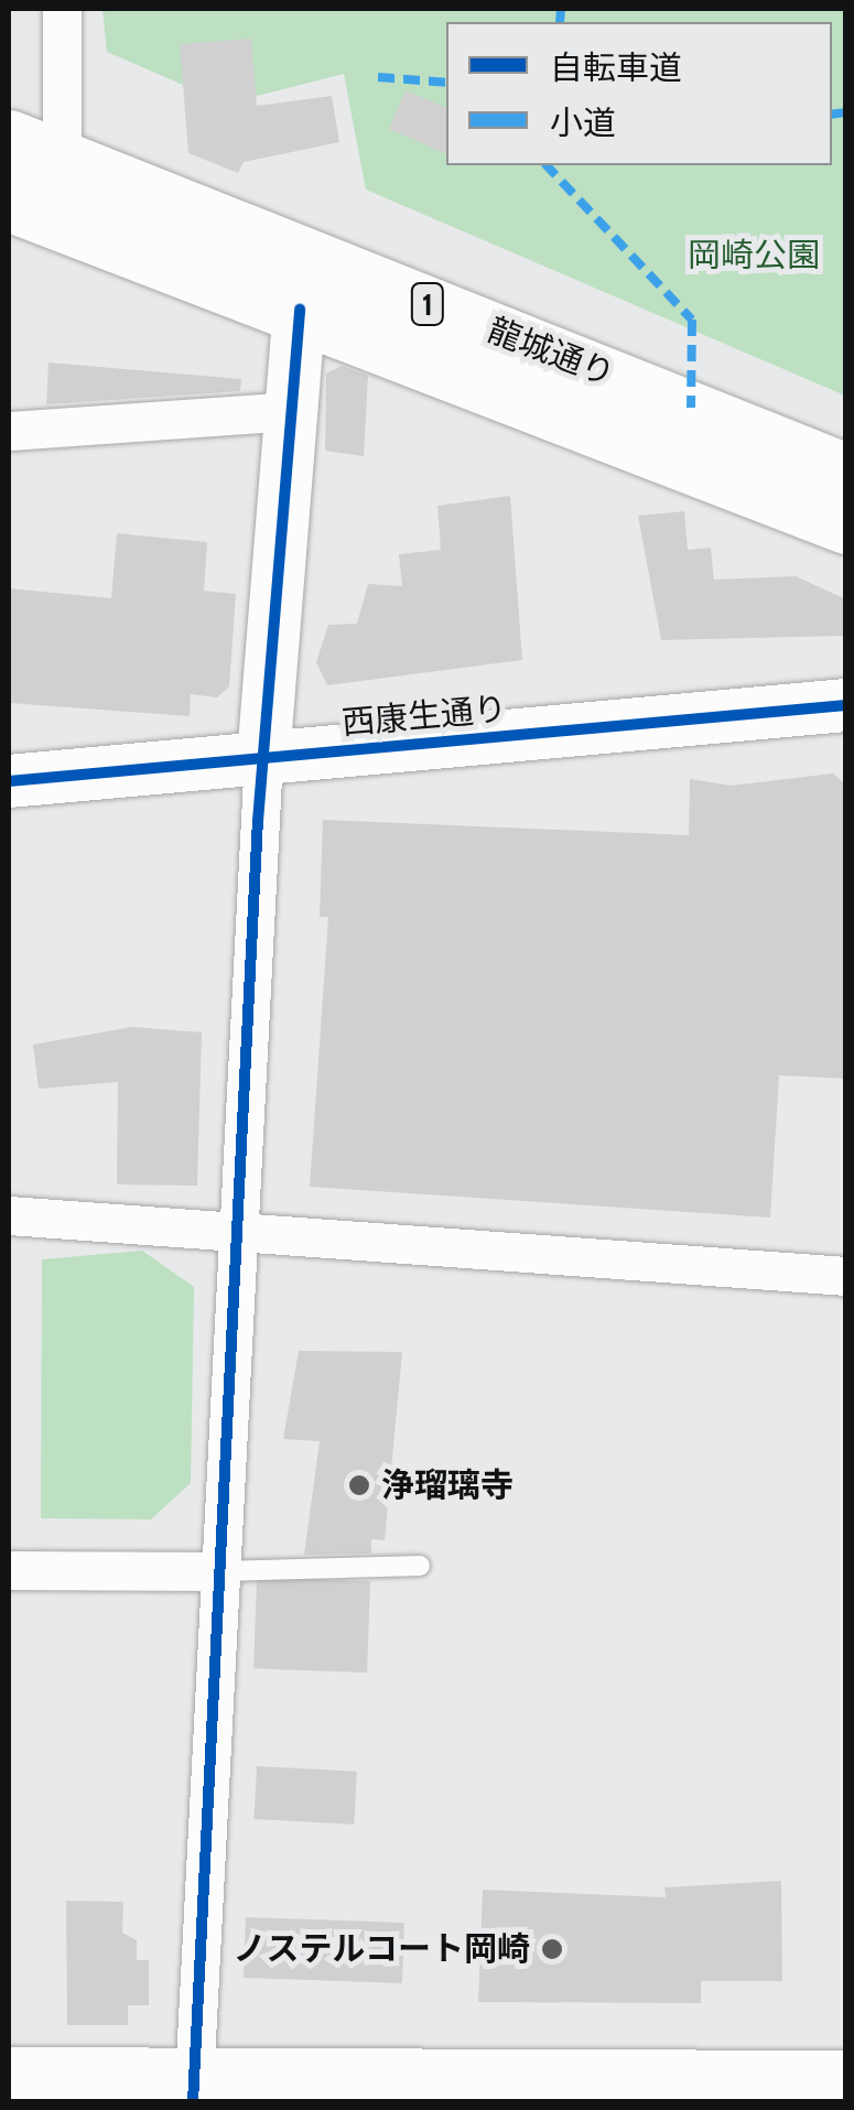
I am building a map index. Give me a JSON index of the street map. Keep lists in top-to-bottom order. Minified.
{"streets":{"highway":["1","龍城通り"],"street":["西康生通り"]},"parks":["岡崎公園"],"places":["浄瑠璃寺","ノステルコート岡崎"],"legend":["自転車道","小道"]}
